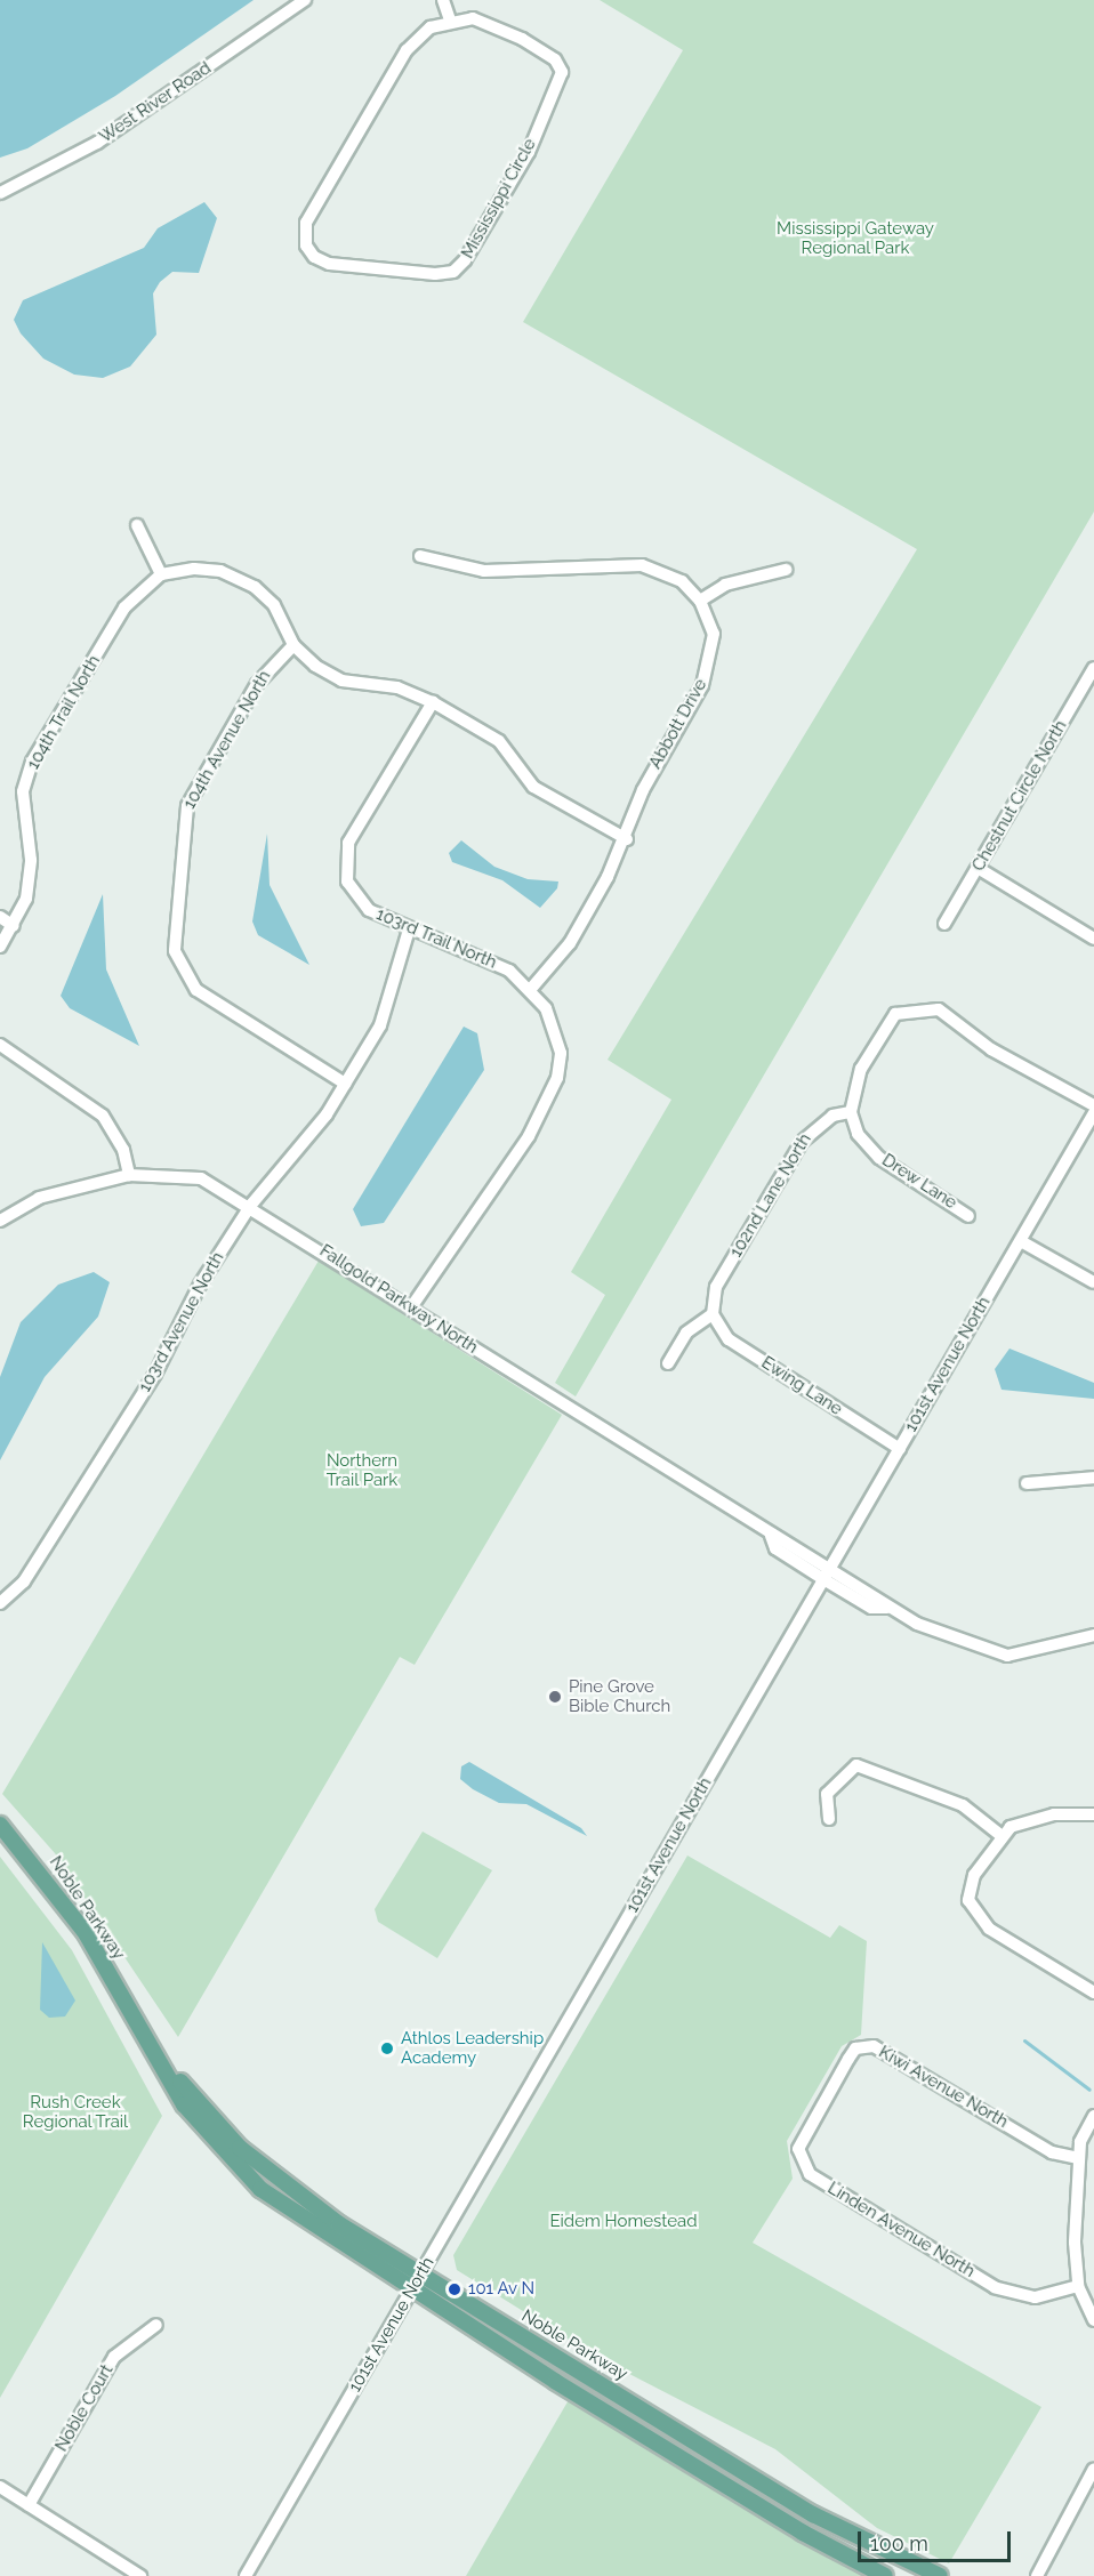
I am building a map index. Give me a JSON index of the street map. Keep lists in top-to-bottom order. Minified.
{"streets":{"main road":["Noble Parkway"],"street":["West River Road","Mississippi Circle","104th Trail North","Abbott Drive","104th Avenue North","Chestnut Circle North","103rd Trail North","Drew Lane","102nd Lane North","Fallgold Parkway North","103rd Avenue North","101st Avenue North","Ewing Lane","Kiwi Avenue North","Linden Avenue North","Noble Court"]},"crossings":[["Abbott Drive","103rd Trail North"],["104th Avenue North","103rd Avenue North"],["103rd Trail North","Fallgold Parkway North"],["103rd Trail North","103rd Avenue North"],["Drew Lane","102nd Lane North"],["102nd Lane North","Ewing Lane"],["Fallgold Parkway North","103rd Avenue North"],["Fallgold Parkway North","101st Avenue North"],["101st Avenue North","Ewing Lane"],["101st Avenue North","Noble Parkway"],["Kiwi Avenue North","Linden Avenue North"]],"parks":["Mississippi Gateway Regional Park","Northern Trail Park","Rush Creek Regional Trail","Eidem Homestead"],"places":["Pine Grove Bible Church","Athlos Leadership Academy","101 Av N"],"scale_bar":"100 m"}
